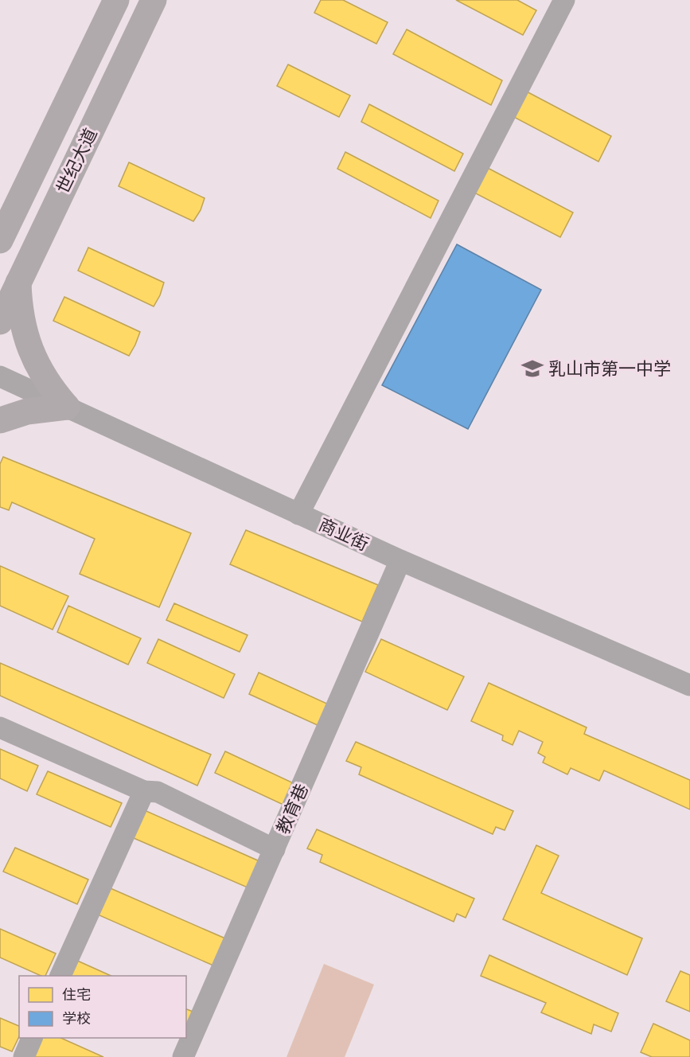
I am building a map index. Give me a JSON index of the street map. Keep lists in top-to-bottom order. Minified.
{"streets":{"main road":["世纪大道"],"street":["商业街","教育巷"]},"crossings":[["商业街","教育巷"]],"places":{"school or university":["乳山市第一中学"]},"legend":["住宅","学校"]}
